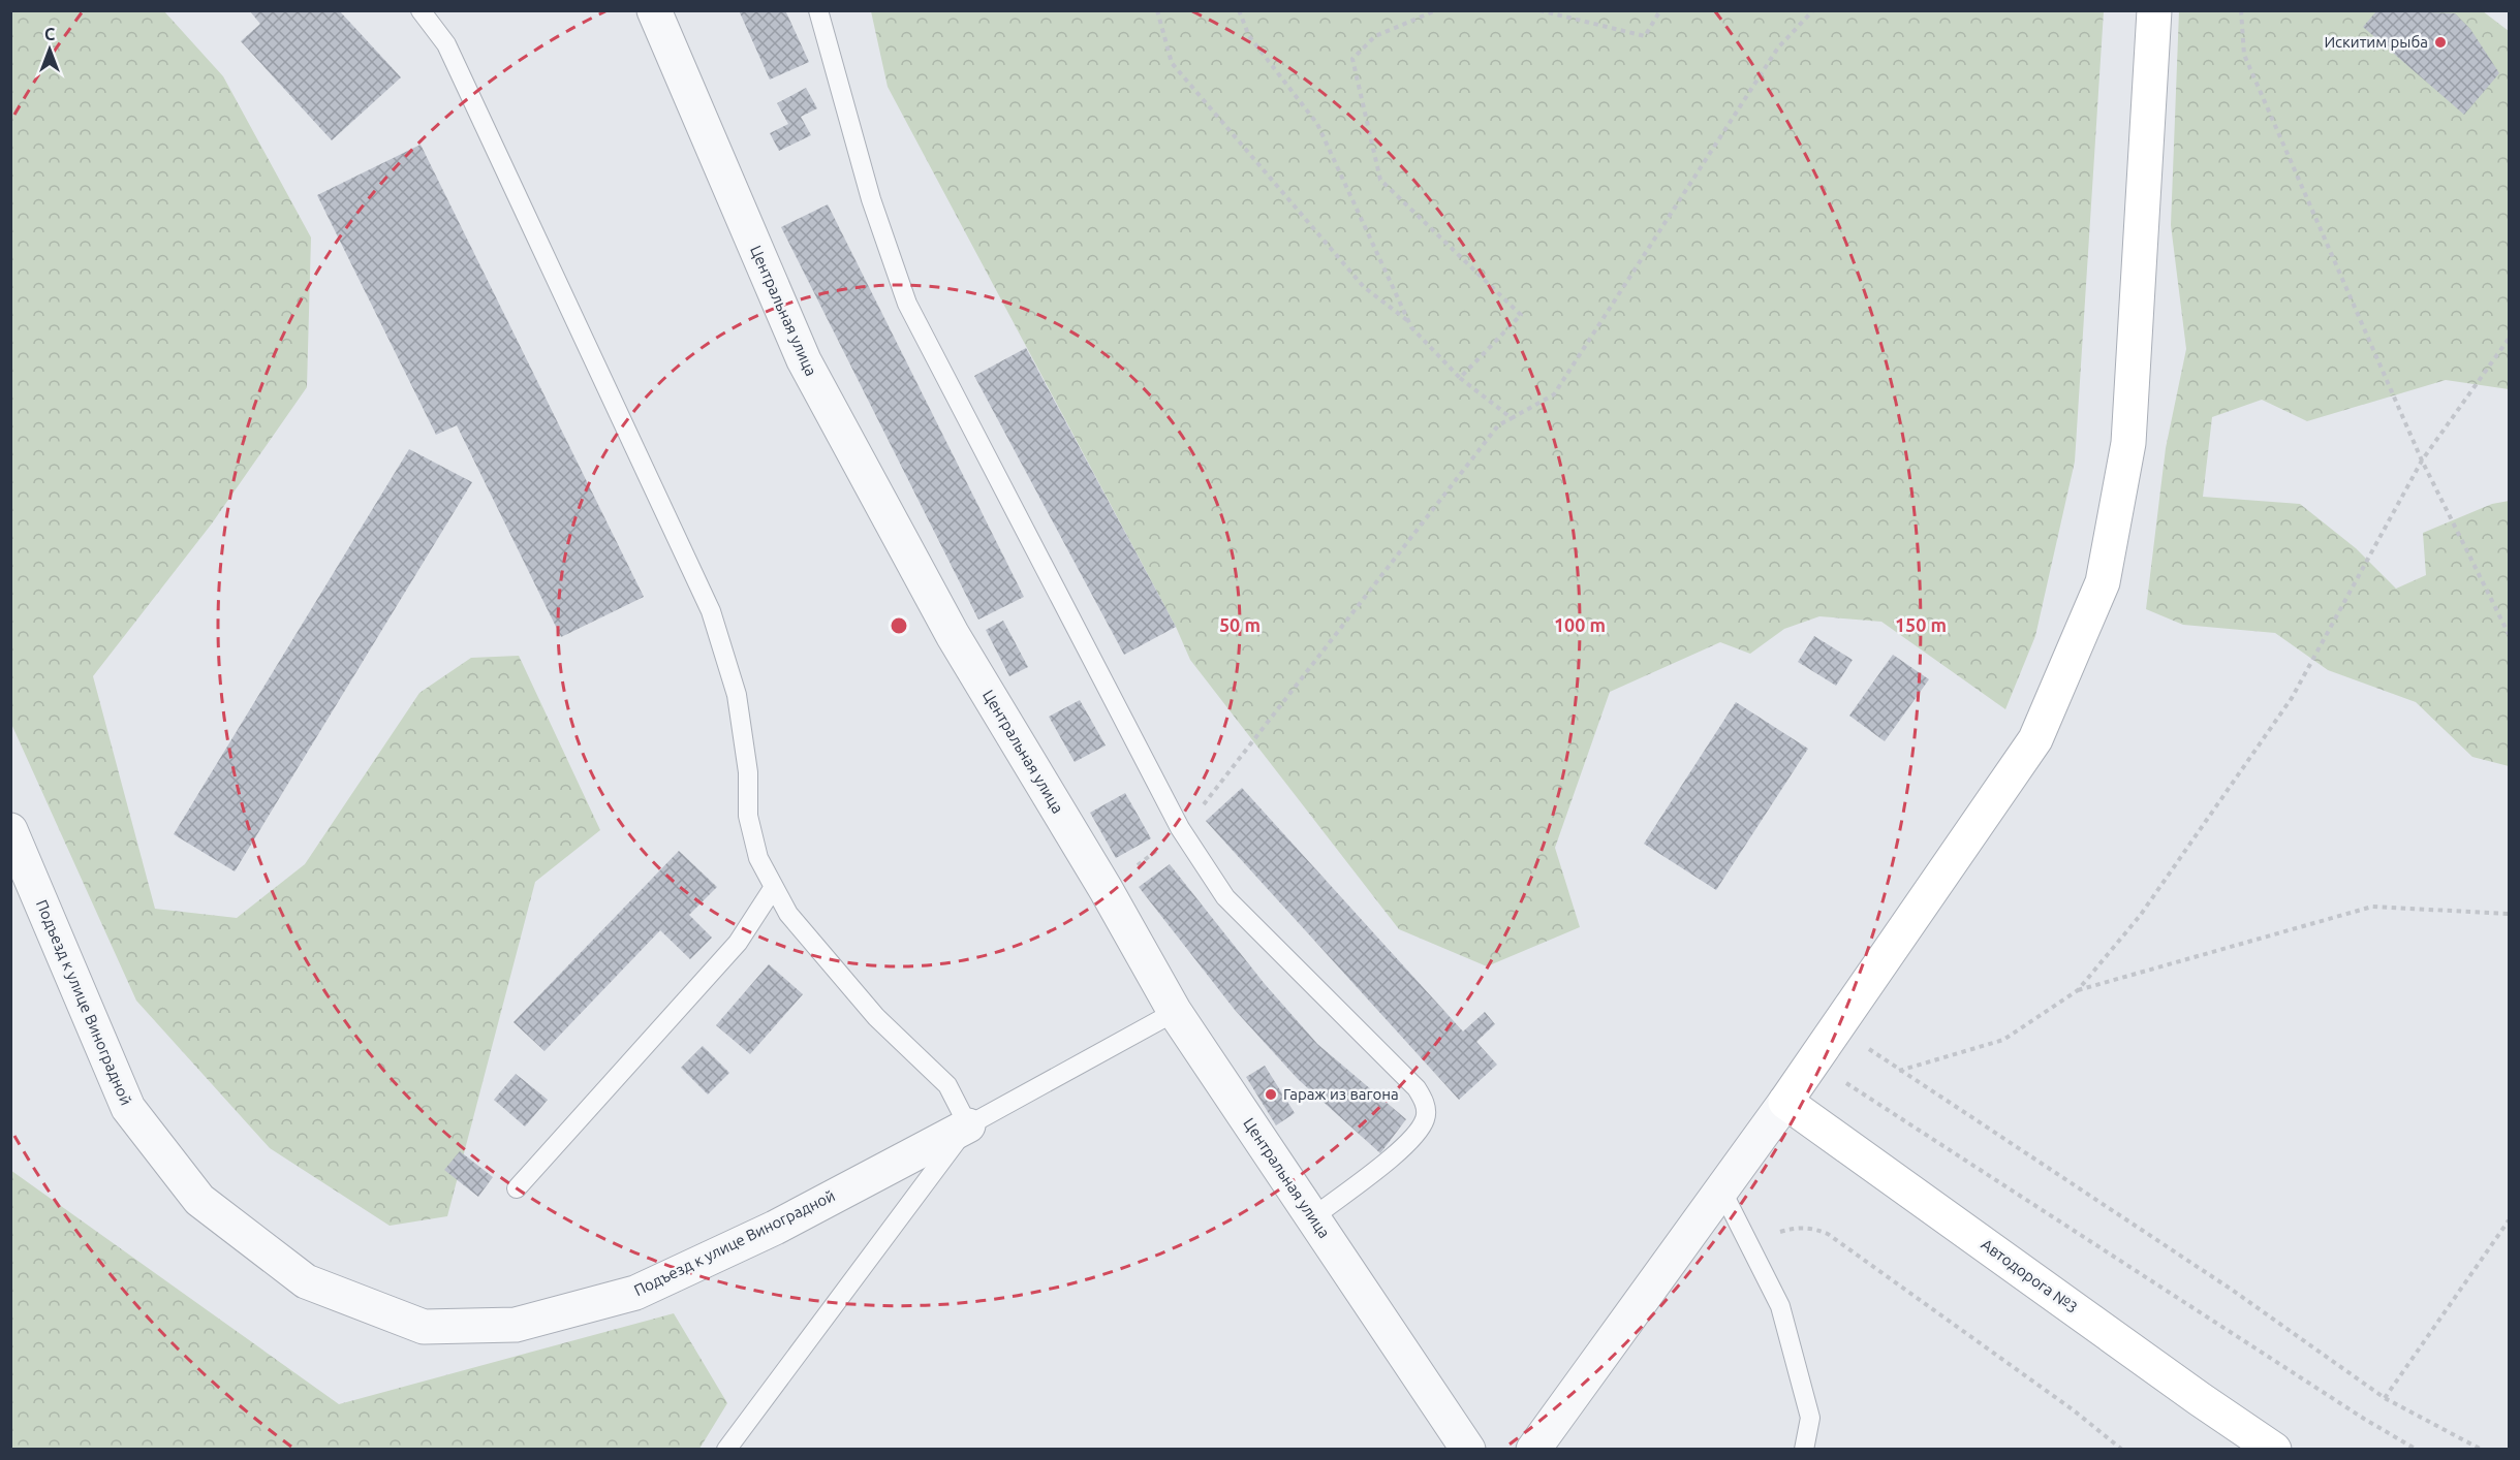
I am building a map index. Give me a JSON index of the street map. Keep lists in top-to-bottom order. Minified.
{"streets":{"street":["Центральная улица","Подъезд к улице Виноградной","Автодорога №3"]},"places":["Искитим рыба","Гараж из вагона"],"north":"top","rings":["50 m","100 m","150 m"]}
